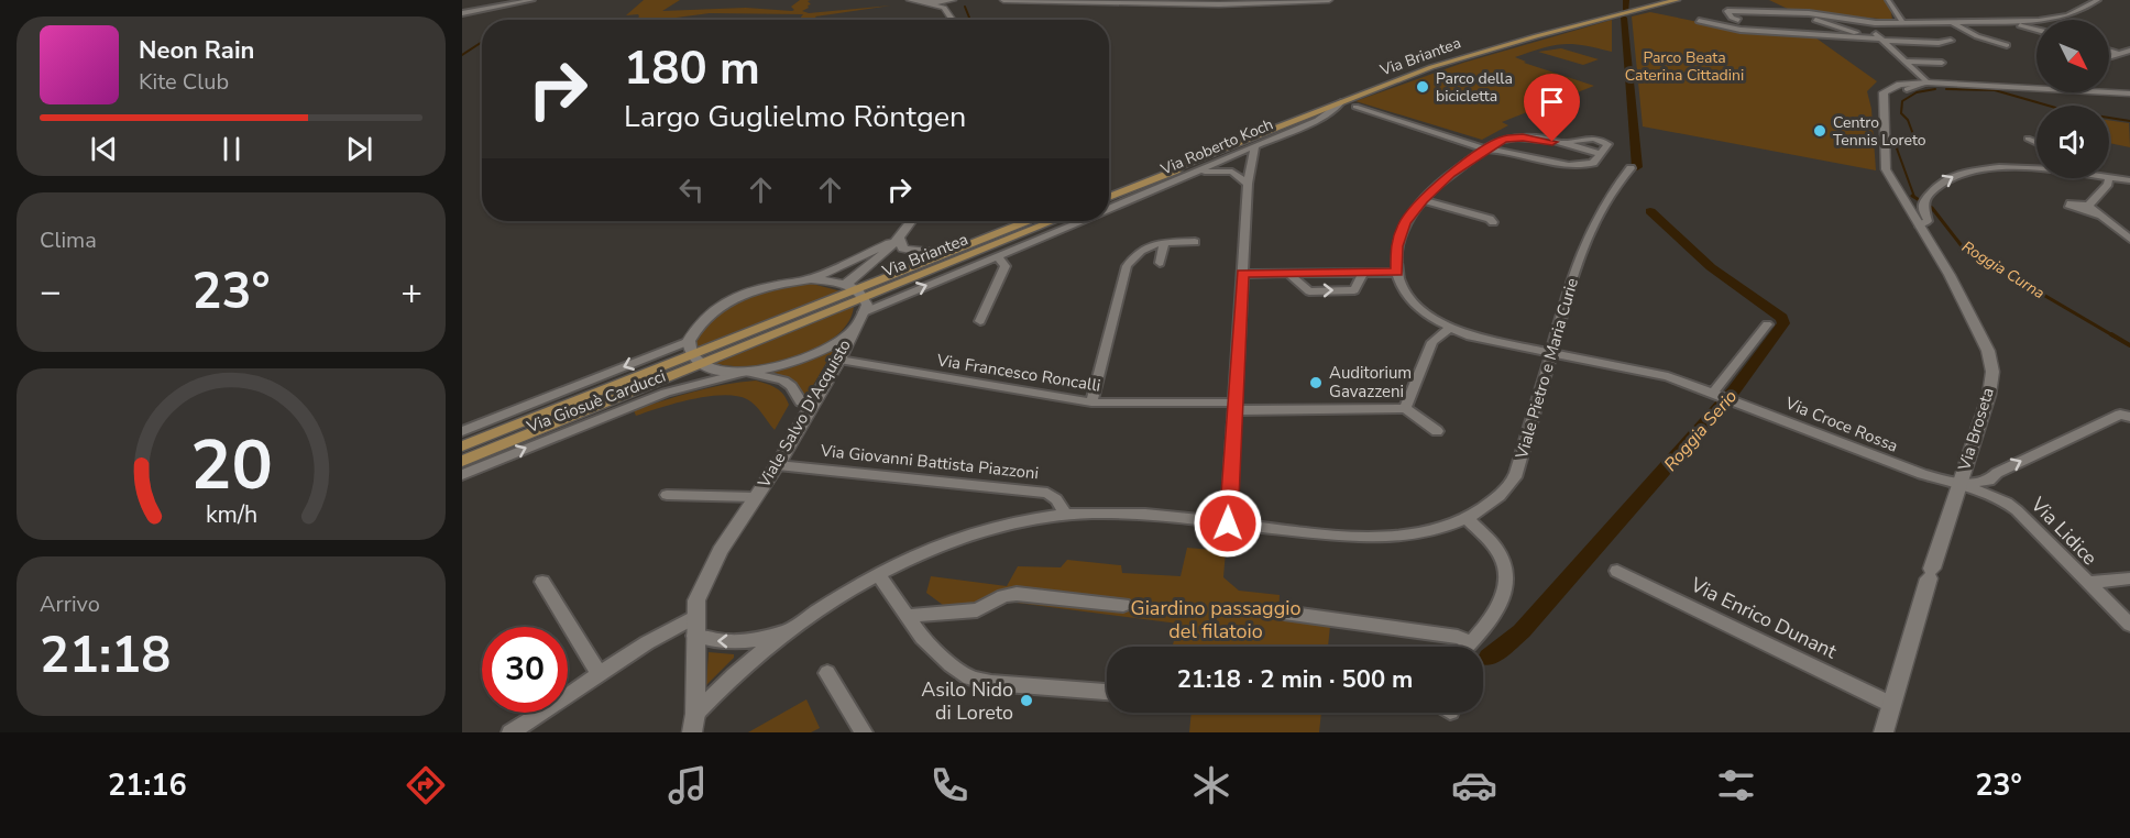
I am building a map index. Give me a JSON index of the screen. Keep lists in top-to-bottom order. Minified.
{"streets":{"main road":["Via Briantea","Via Giosuè Carducci"],"street":["Via Roberto Koch","Viale Pietro e Maria Curie","Via Francesco Roncalli","Viale Salvo D'Acquisto","Via Croce Rossa","Via Broseta","Via Giovanni Battista Piazzoni","Via Lidice","Via Enrico Dunant"]},"crossings":[["Via Briantea","Via Roberto Koch"],["Via Briantea","Via Giosuè Carducci"],["Via Roberto Koch","Via Giosuè Carducci"],["Viale Pietro e Maria Curie","Viale Salvo D'Acquisto"],["Viale Pietro e Maria Curie","Via Croce Rossa"],["Viale Pietro e Maria Curie","Via Giovanni Battista Piazzoni"],["Via Francesco Roncalli","Viale Salvo D'Acquisto"],["Via Giosuè Carducci","Viale Salvo D'Acquisto"],["Viale Salvo D'Acquisto","Via Giovanni Battista Piazzoni"],["Via Croce Rossa","Via Broseta"],["Via Croce Rossa","Via Lidice"],["Via Broseta","Via Lidice"],["Via Broseta","Via Enrico Dunant"]],"water":["Roggia Curna","Roggia Serio"],"parks":["Parco Beata Caterina Cittadini","Giardino passaggio del filatoio"],"places":["Parco della bicicletta","Centro Tennis Loreto","Auditorium Gavazzeni","Asilo Nido di Loreto"],"north":"bottom right","page":{"turn":["180 m","Largo Guglielmo Röntgen"],"song":["Neon Rain","Kite Club"],"tile":["Clima",["Arrivo","21:18"]],"heat":["−","23°","+"],"limit":"30","trip":"21:18 · 2 min · 500 m","tabs":["21:16","23°"],"gauge":["20","km/h"]}}
